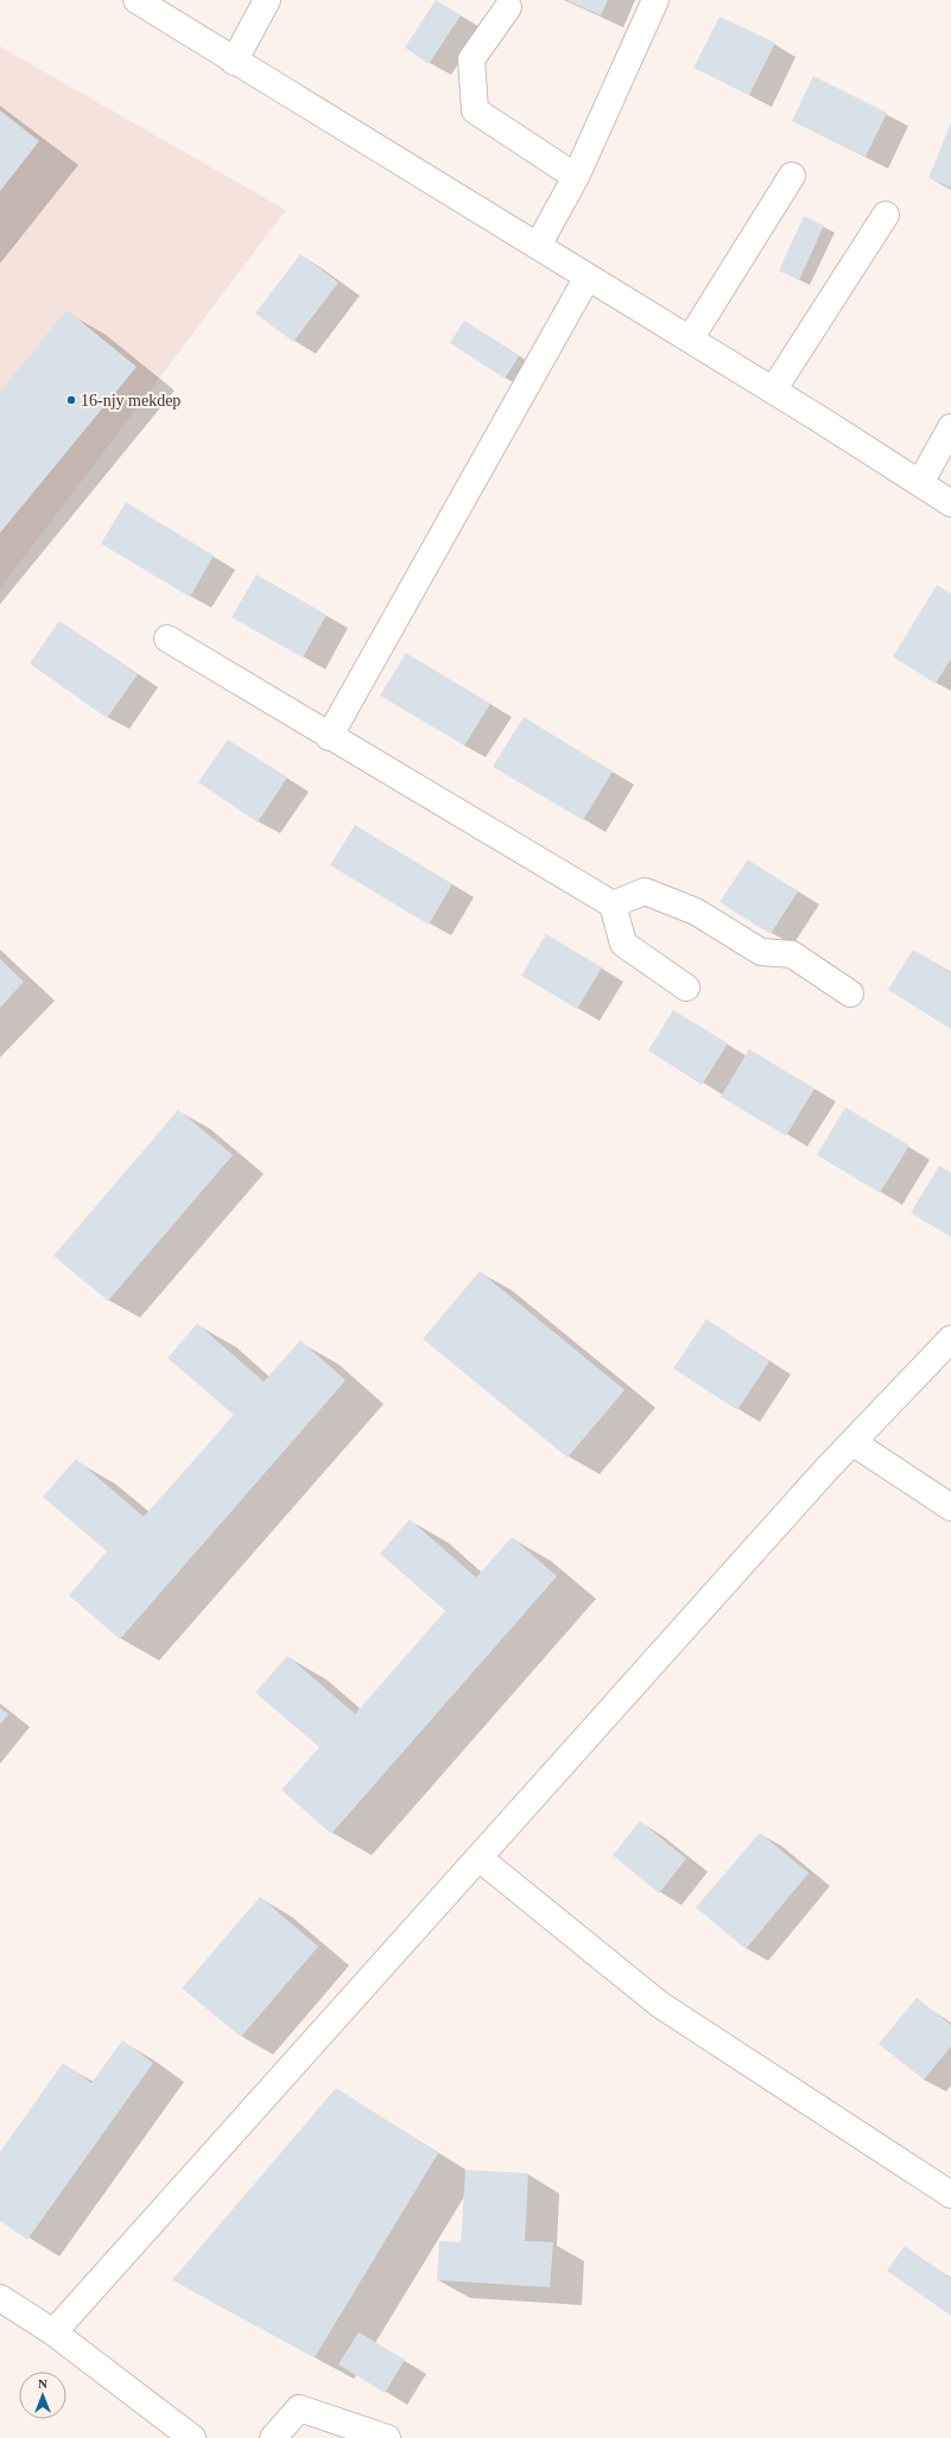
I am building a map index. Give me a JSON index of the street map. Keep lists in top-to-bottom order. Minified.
{"places":["16-njy mekdep"],"north":"top"}
